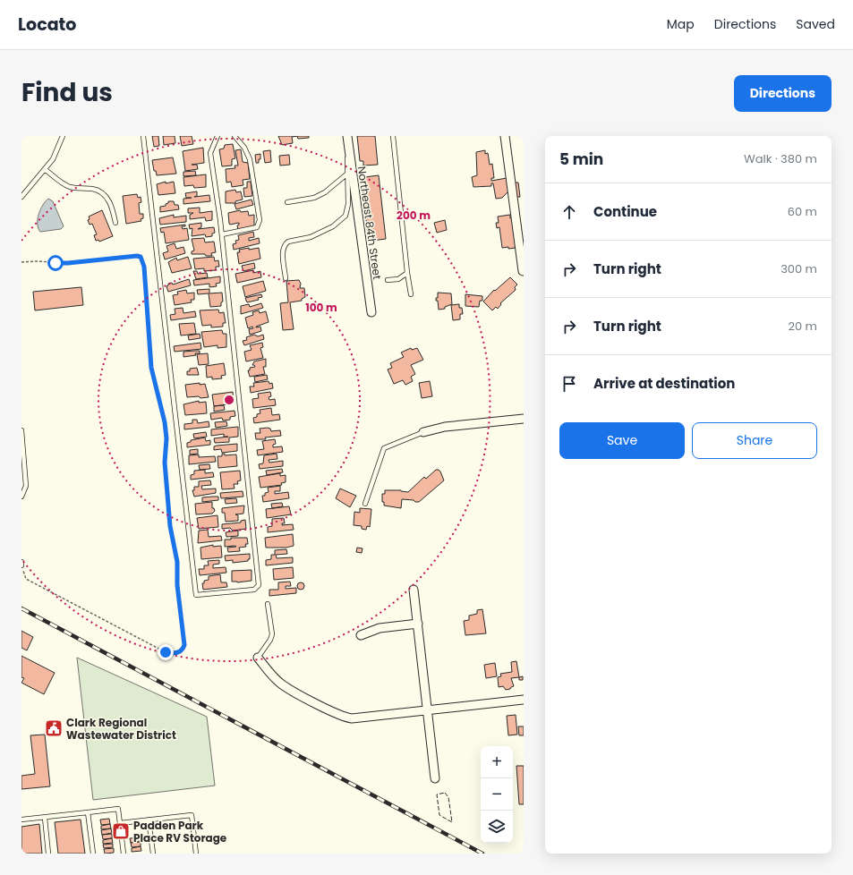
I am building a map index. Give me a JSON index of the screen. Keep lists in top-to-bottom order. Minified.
{"streets":{"street":["Northeast 84th Street"]},"places":{"public building":["Clark Regional Wastewater District"],"shop":["Padden Park Place RV Storage"]},"page":{"header":"Locato","nav":["Map","Directions","Saved"],"title":"Find us","buttons":["Directions",["Save","Share"]],"heading":["5 min","Walk · 380 m"],"list":[["Continue","60 m"],["Turn right","300 m"],["Turn right","20 m"],"Arrive at destination"],"map_buttons":["+","−"]},"rings":["200 m","100 m"]}
